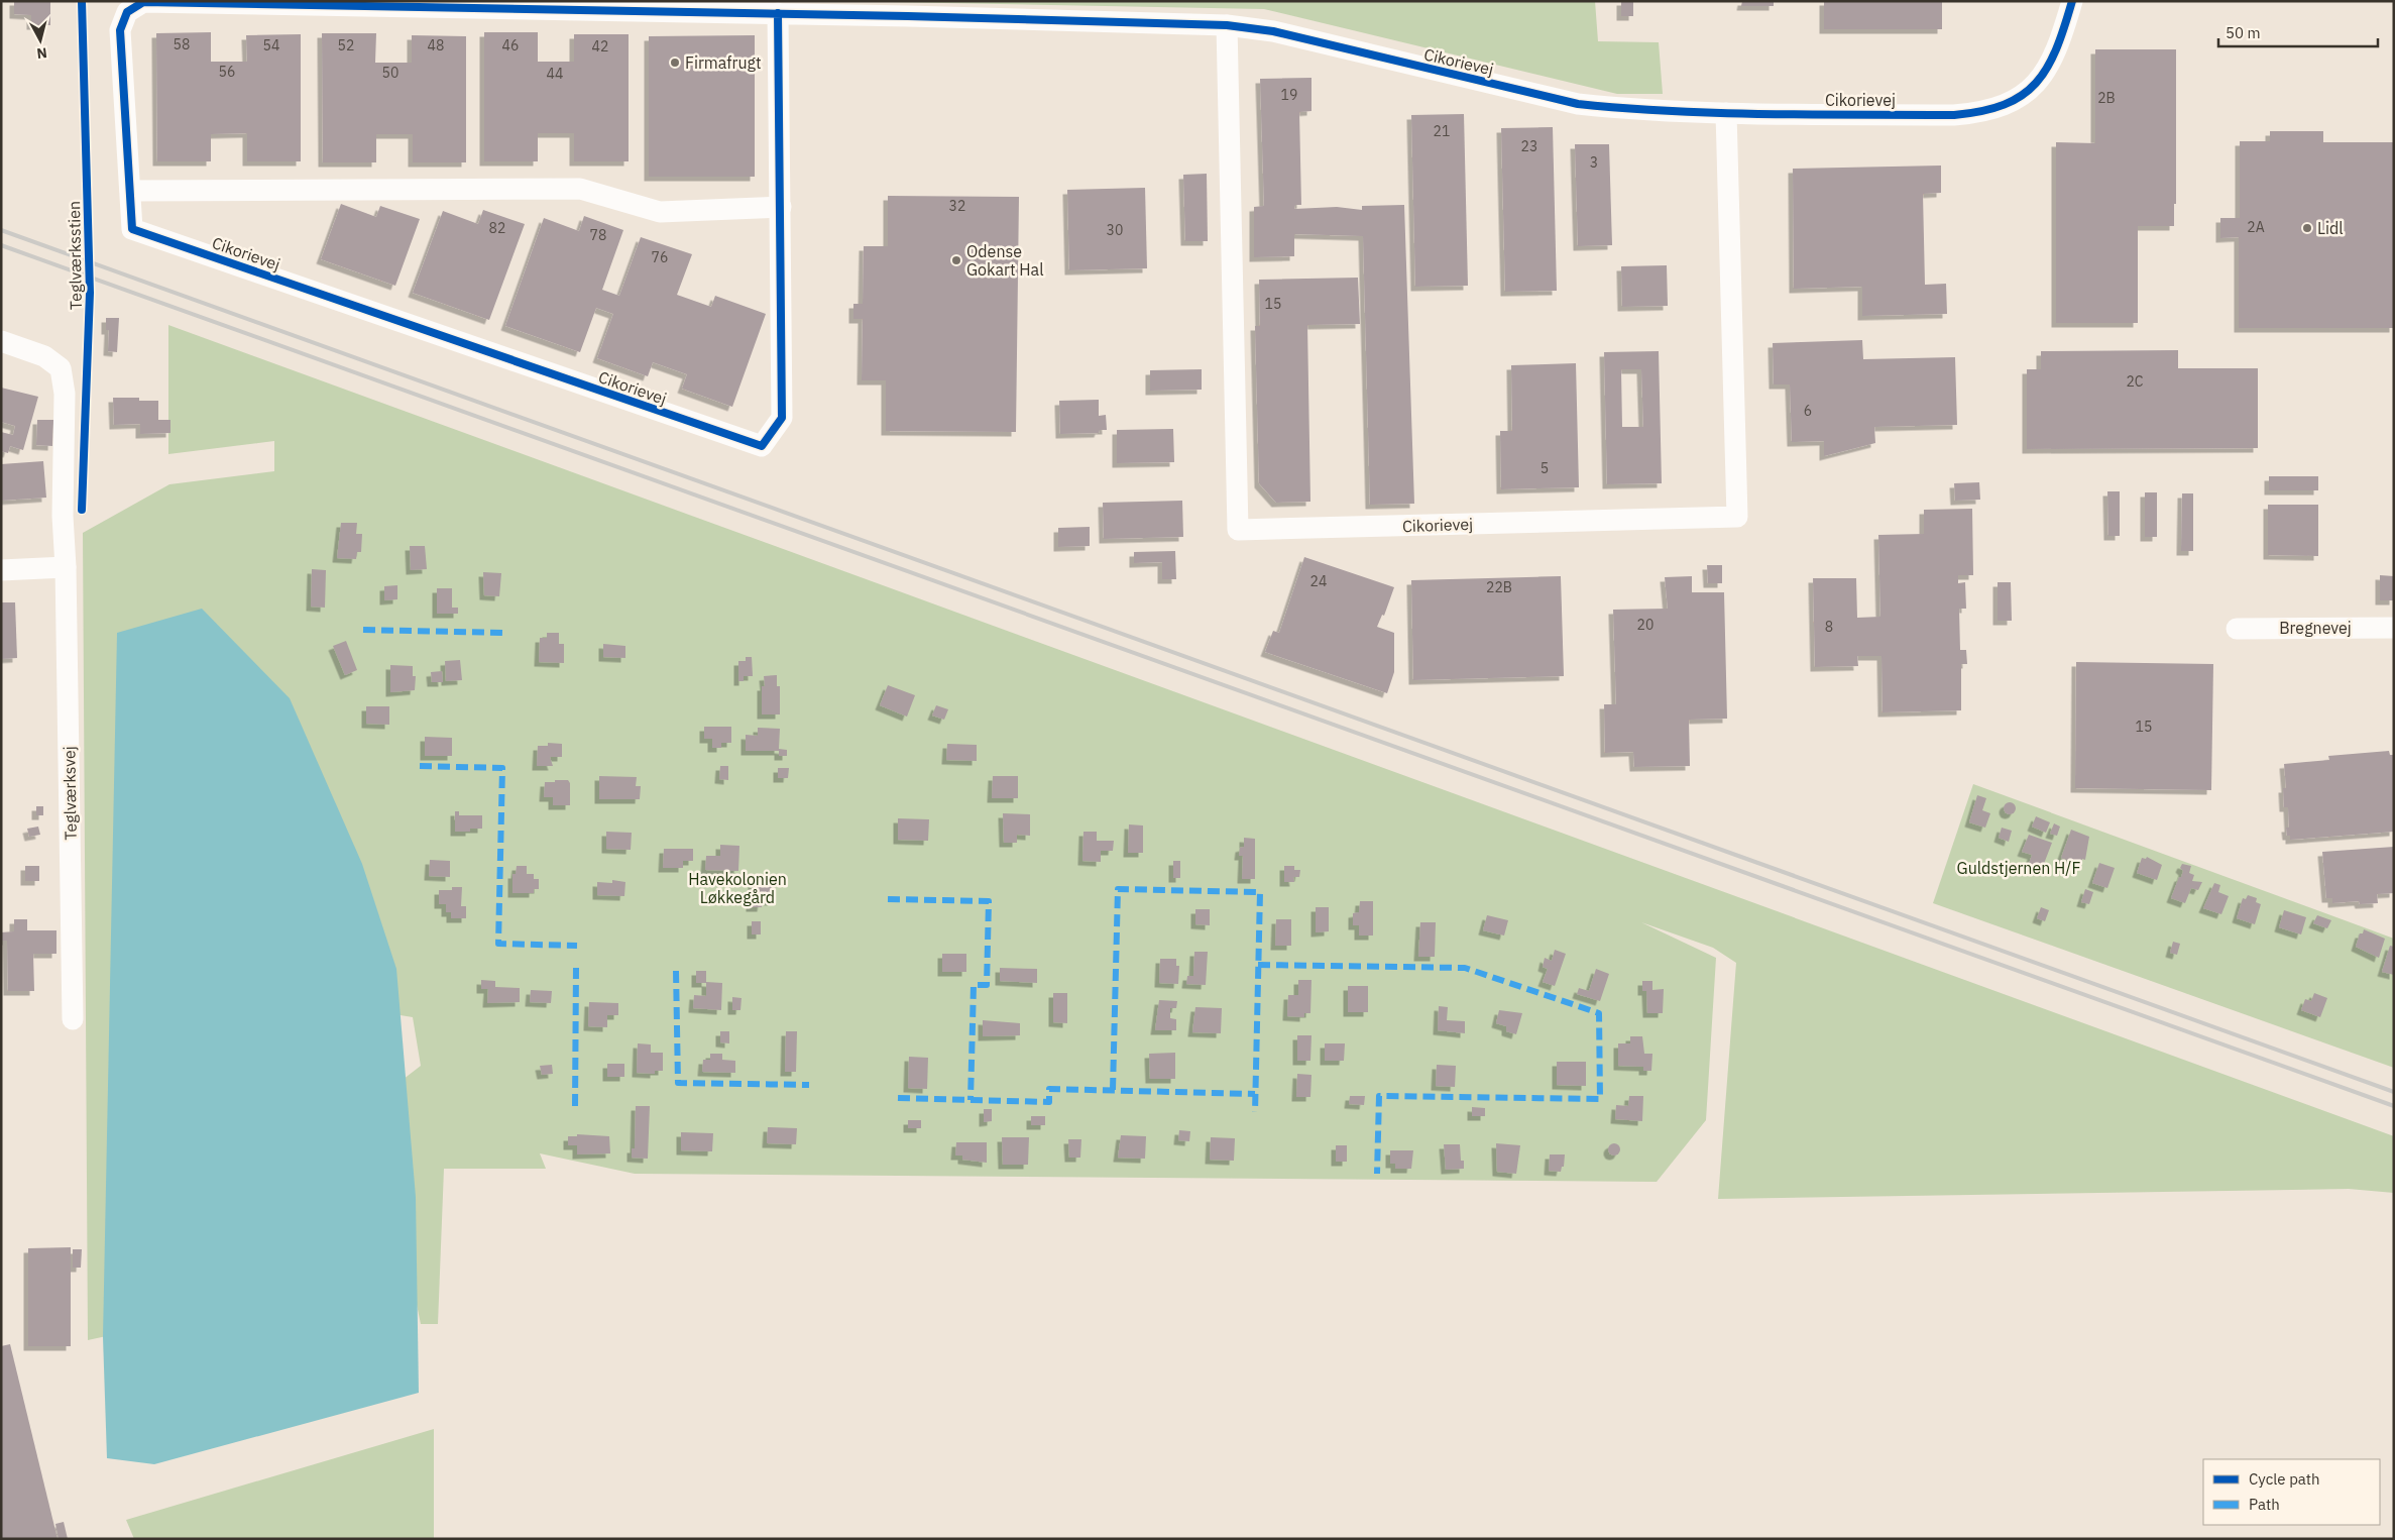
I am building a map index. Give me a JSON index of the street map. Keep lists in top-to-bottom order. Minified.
{"streets":{"street":["Cikorievej","Bregnevej","Teglværksvej"],"cycle path":["Teglværksstien"]},"parks":["Guldstjernen H/F","Havekolonien Løkkegård"],"places":["Firmafrugt","Lidl","Odense Gokart Hal"],"house_numbers":["58","54","52","48","46","42","56","50","44","19","2B","21","23","3","32","2A","82","30","78","76","15","2C","6","5","24","22B","20","8","15"],"legend":["Cycle path","Path"],"scale_bar":"50 m","north":"bottom"}
